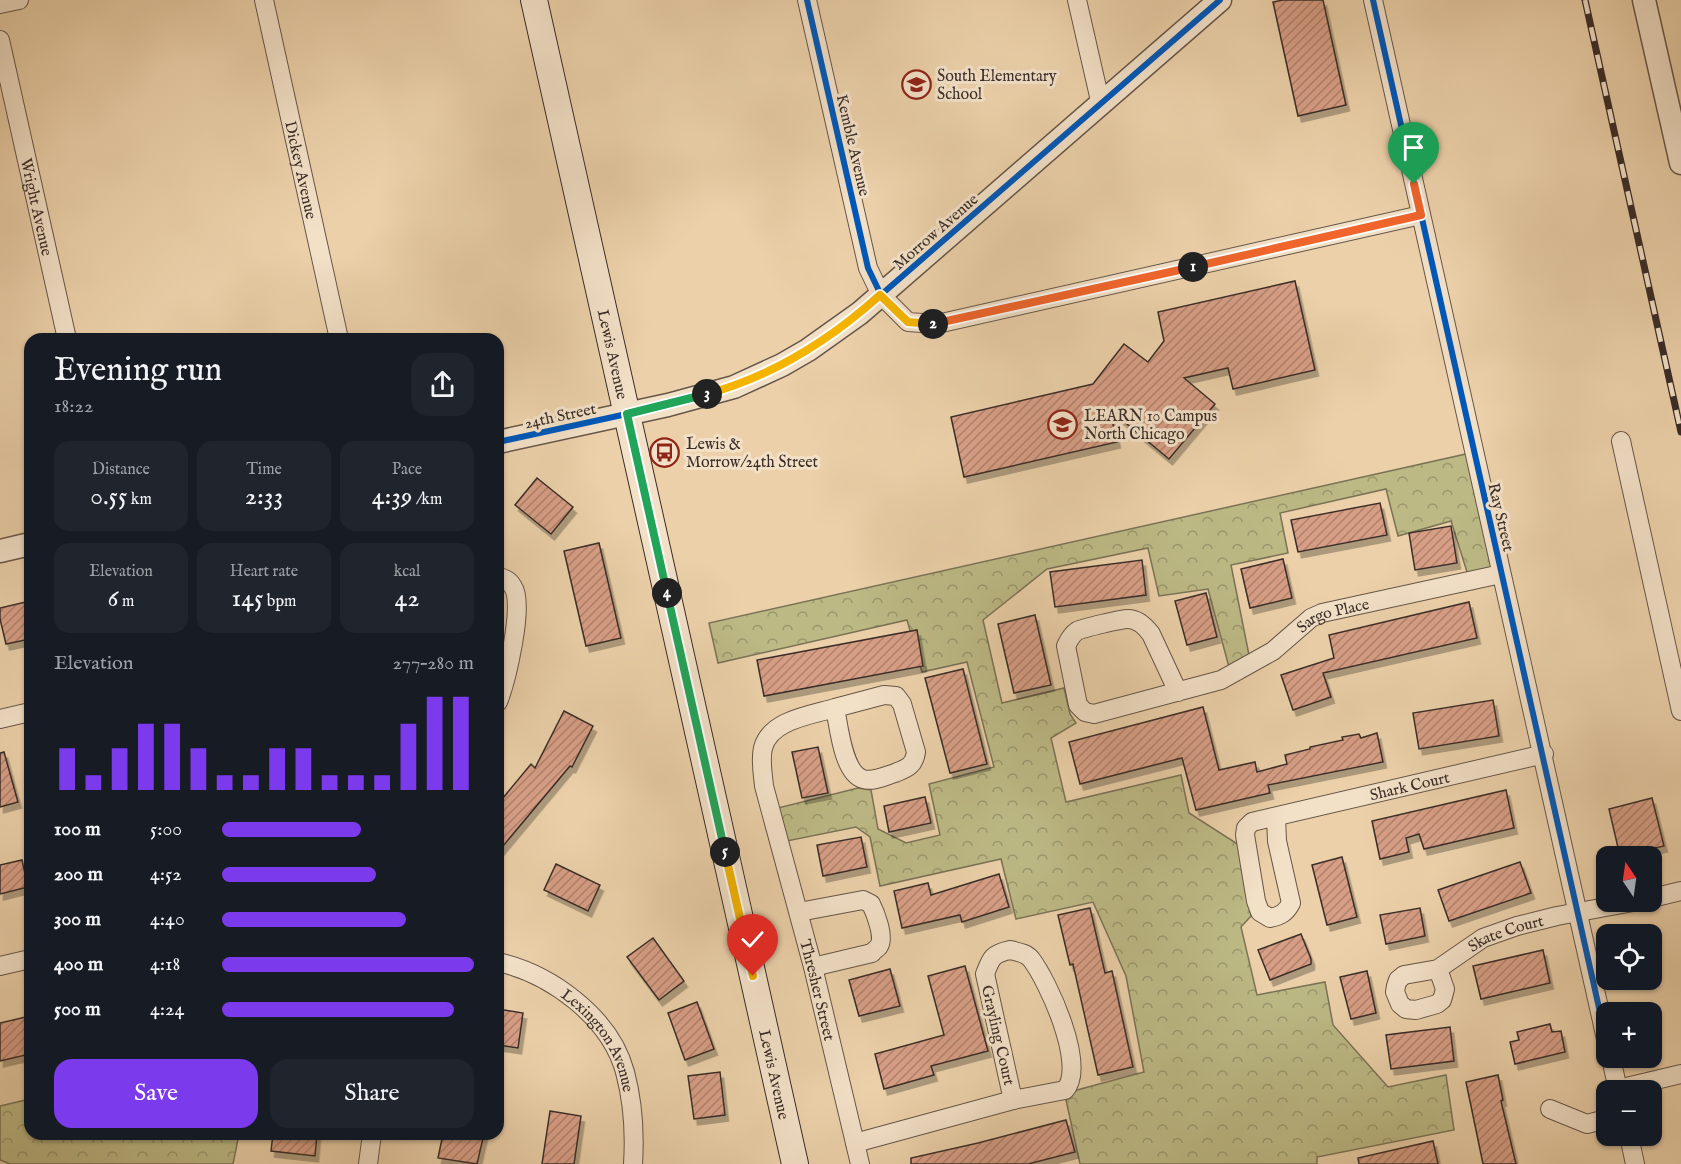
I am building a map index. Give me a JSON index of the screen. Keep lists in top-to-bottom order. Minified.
{"streets":{"main road":["Lewis Avenue"],"street":["Kemble Avenue","Dickey Avenue","Wright Avenue","Morrow Avenue","24th Street","Ray Street","Sargo Place","Shark Court","Skate Court","Thresher Street","Grayling Court","Lexington Avenue"]},"crossings":[["Kemble Avenue","Morrow Avenue"],["Morrow Avenue","Lewis Avenue"],["Morrow Avenue","24th Street"],["Lewis Avenue","24th Street"],["Ray Street","Sargo Place"],["Ray Street","Shark Court"],["Ray Street","Skate Court"],["Thresher Street","Grayling Court"]],"places":{"school or university":["South Elementary School","LEARN 10 Campus North Chicago"],"bus stop":["Lewis & Morrow/24th Street"]},"north":"top","page":{"pins":["1","2","3","4","5"],"heading":["Evening run","18:22"],"stats":[["Distance","0.55 km"],["Time","2:33"],["Pace","4:39 /km"],["Elevation","6 m"],["Heart rate","145 bpm"],["kcal","42"]],"chart":["Elevation","277–280 m"],"list":[{"name":"100 m","note":"5:00"},{"name":"200 m","note":"4:52"},{"name":"300 m","note":"4:40"},{"name":"400 m","note":"4:18"},{"name":"500 m","note":"4:24"}],"map_buttons":["+","−"],"buttons":["Save","Share"]}}
